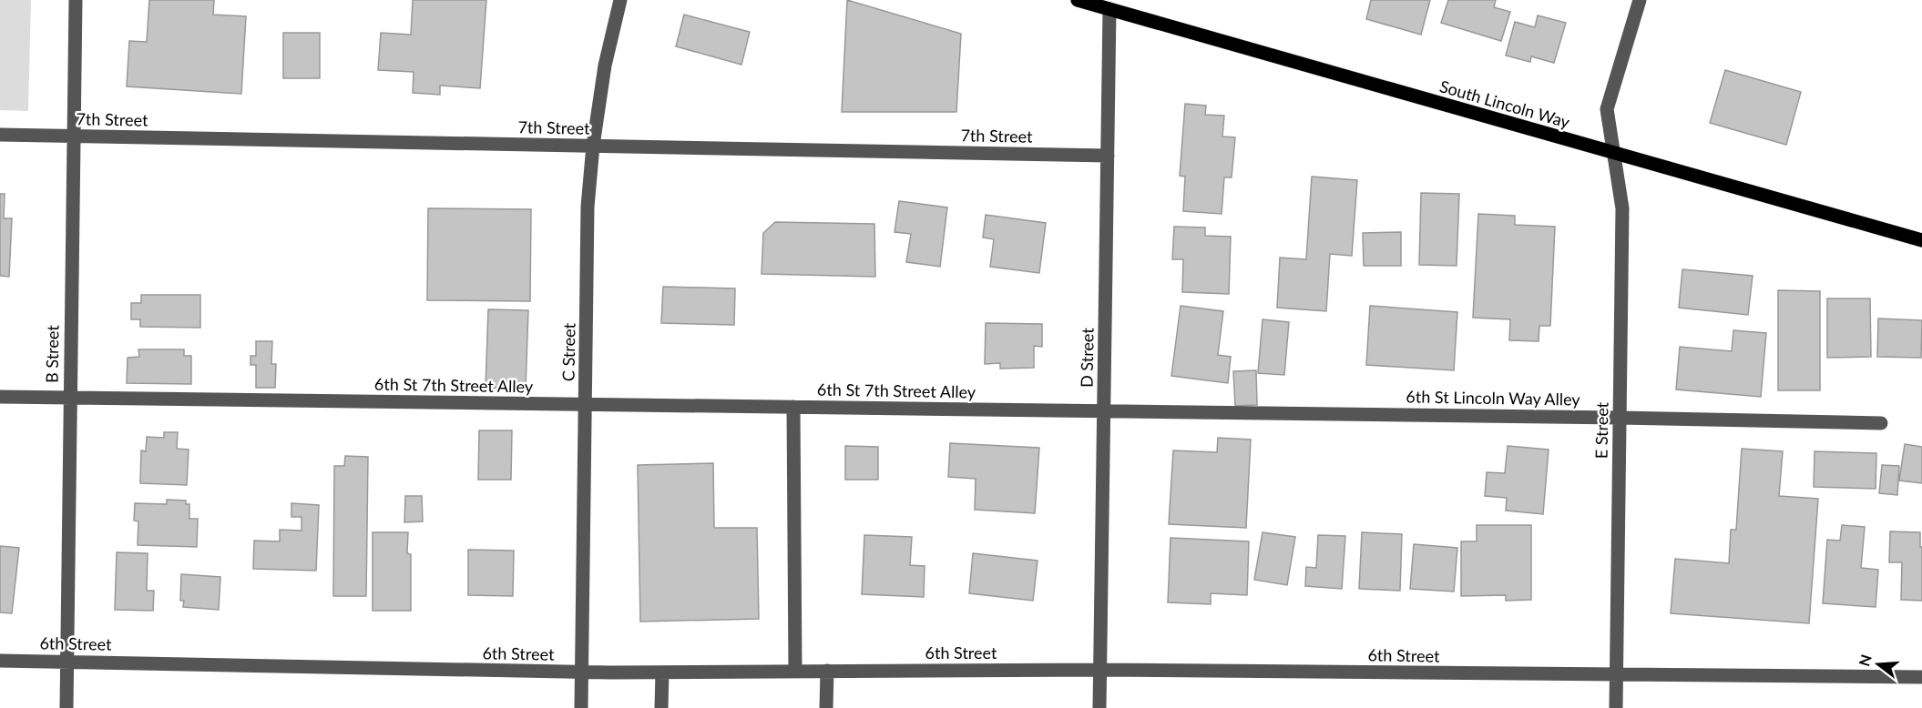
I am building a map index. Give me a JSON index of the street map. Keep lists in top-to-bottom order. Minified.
{"streets":{"main road":["South Lincoln Way"],"street":["7th Street","C Street","B Street","D Street","6th St 7th Street Alley","6th St Lincoln Way Alley","E Street","6th Street"]},"crossings":[["South Lincoln Way","D Street"],["South Lincoln Way","E Street"],["7th Street","C Street"],["7th Street","B Street"],["7th Street","D Street"],["C Street","6th St 7th Street Alley"],["C Street","6th Street"],["B Street","6th St 7th Street Alley"],["B Street","6th Street"],["D Street","6th St 7th Street Alley"],["D Street","6th St Lincoln Way Alley"],["D Street","6th Street"],["6th St 7th Street Alley","6th St Lincoln Way Alley"],["6th St Lincoln Way Alley","E Street"],["E Street","6th Street"]],"north":"left"}
